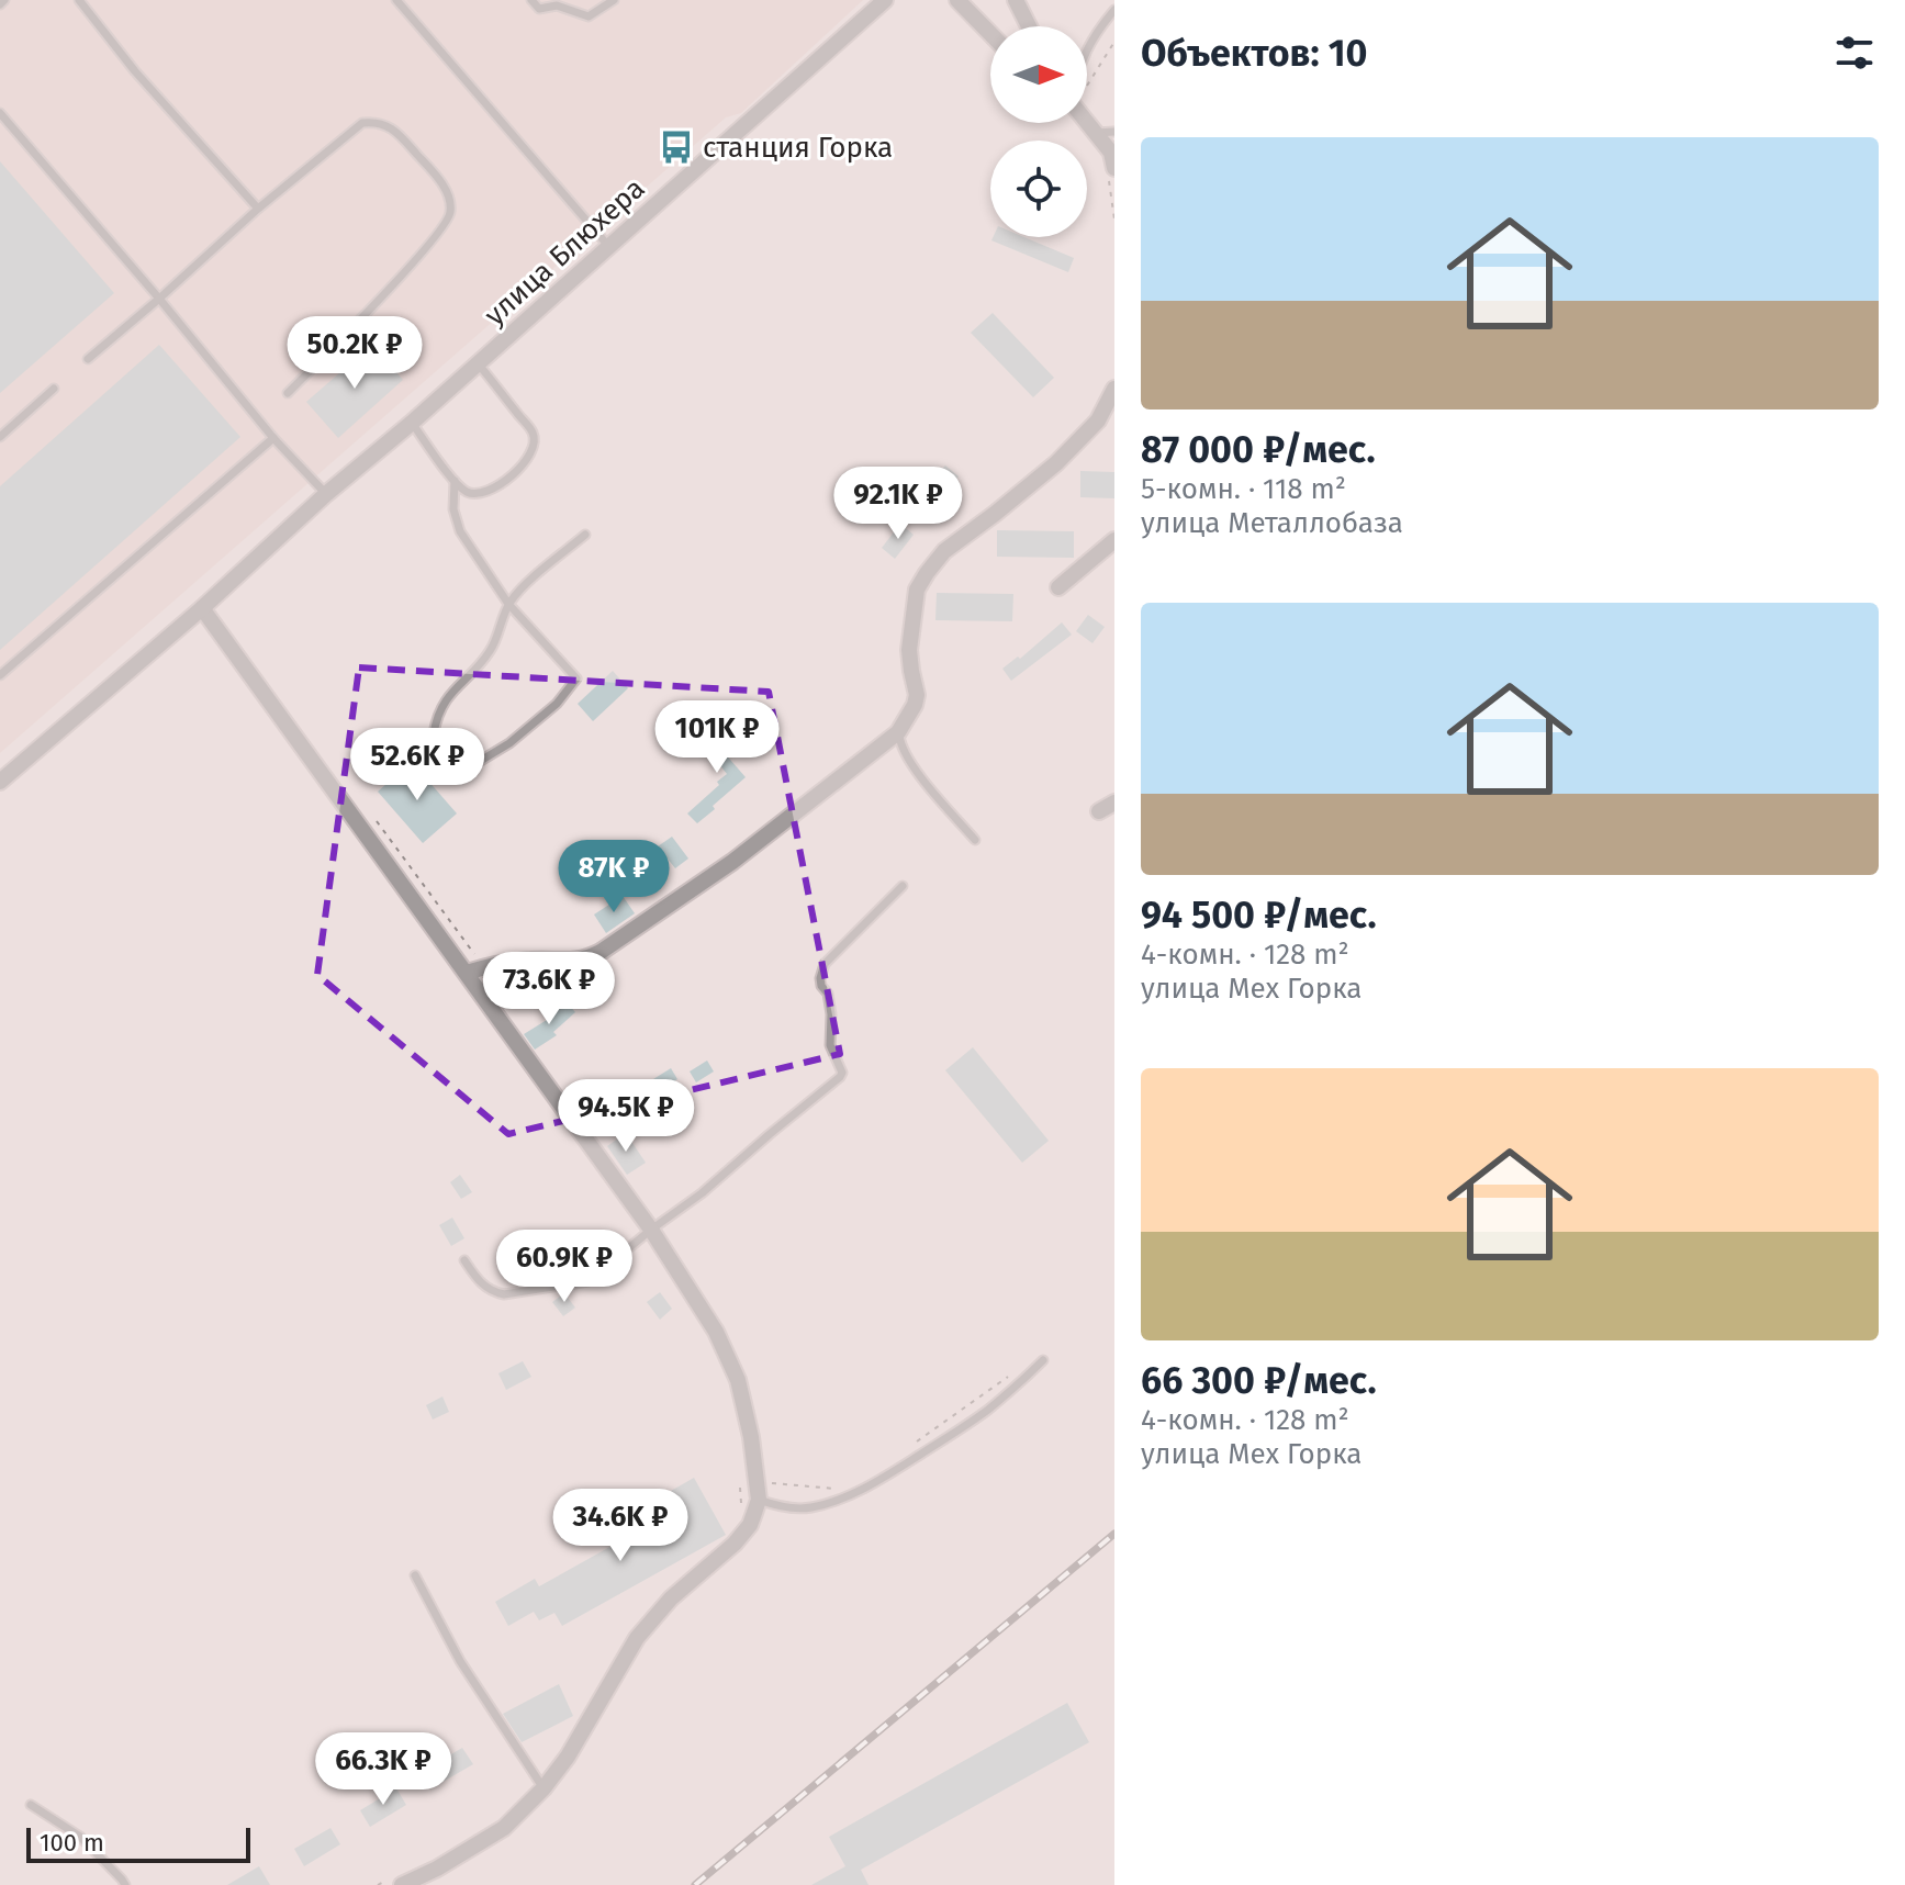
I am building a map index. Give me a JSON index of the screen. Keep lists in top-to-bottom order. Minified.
{"streets":{"street":["улица Блюхера"]},"places":{"bus stop":["станция Горка"]},"scale_bar":"100 m","north":"right","page":{"heading":"Объектов: 10","list":[{"name":"87 000 ₽/мес.","note":"5-комн. · 118 m² · улица Металлобаза"},{"name":"94 500 ₽/мес.","note":"4-комн. · 128 m² · улица Мех Горка"},{"name":"66 300 ₽/мес.","note":"4-комн. · 128 m² · улица Мех Горка"}],"price":["50.2K ₽","92.1K ₽","101K ₽","52.6K ₽","87K ₽","73.6K ₽","94.5K ₽","60.9K ₽","34.6K ₽","66.3K ₽"],"scale":"100 m"}}
